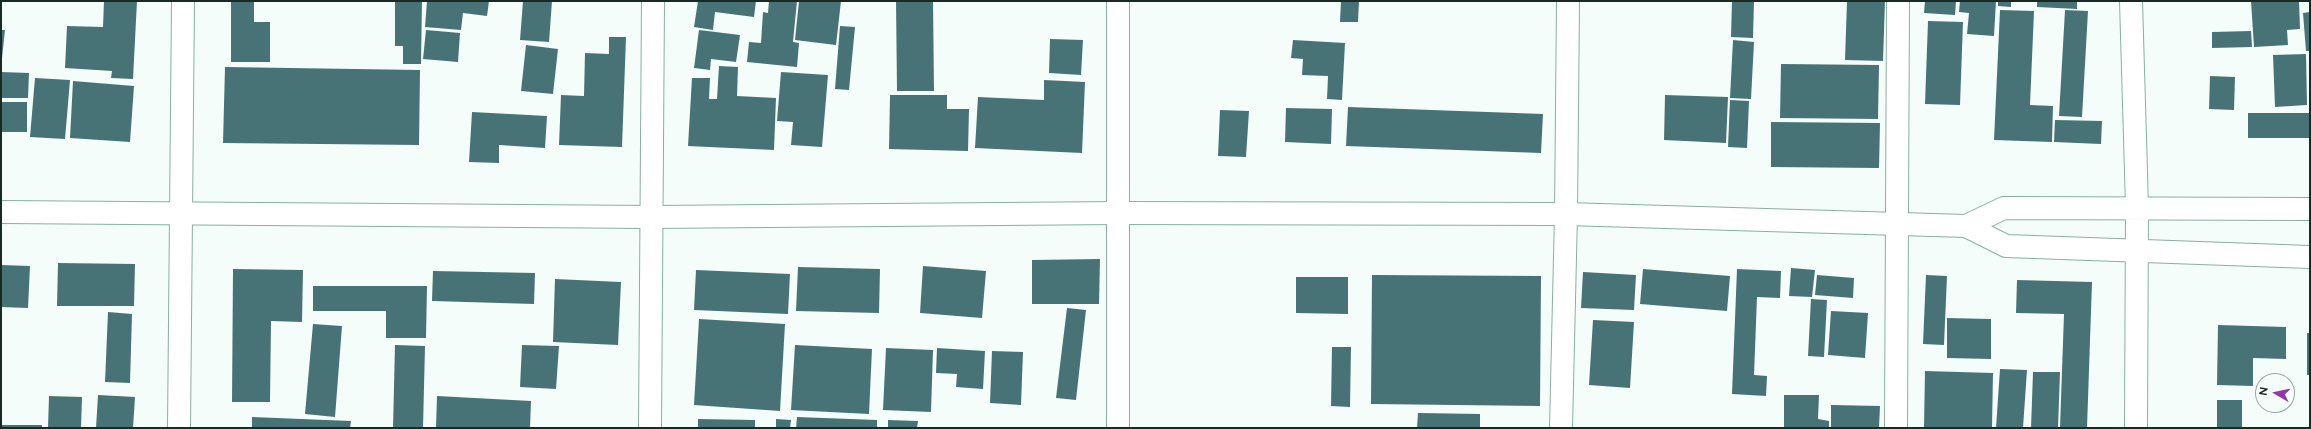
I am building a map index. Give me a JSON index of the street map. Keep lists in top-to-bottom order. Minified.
{"north":"left"}
